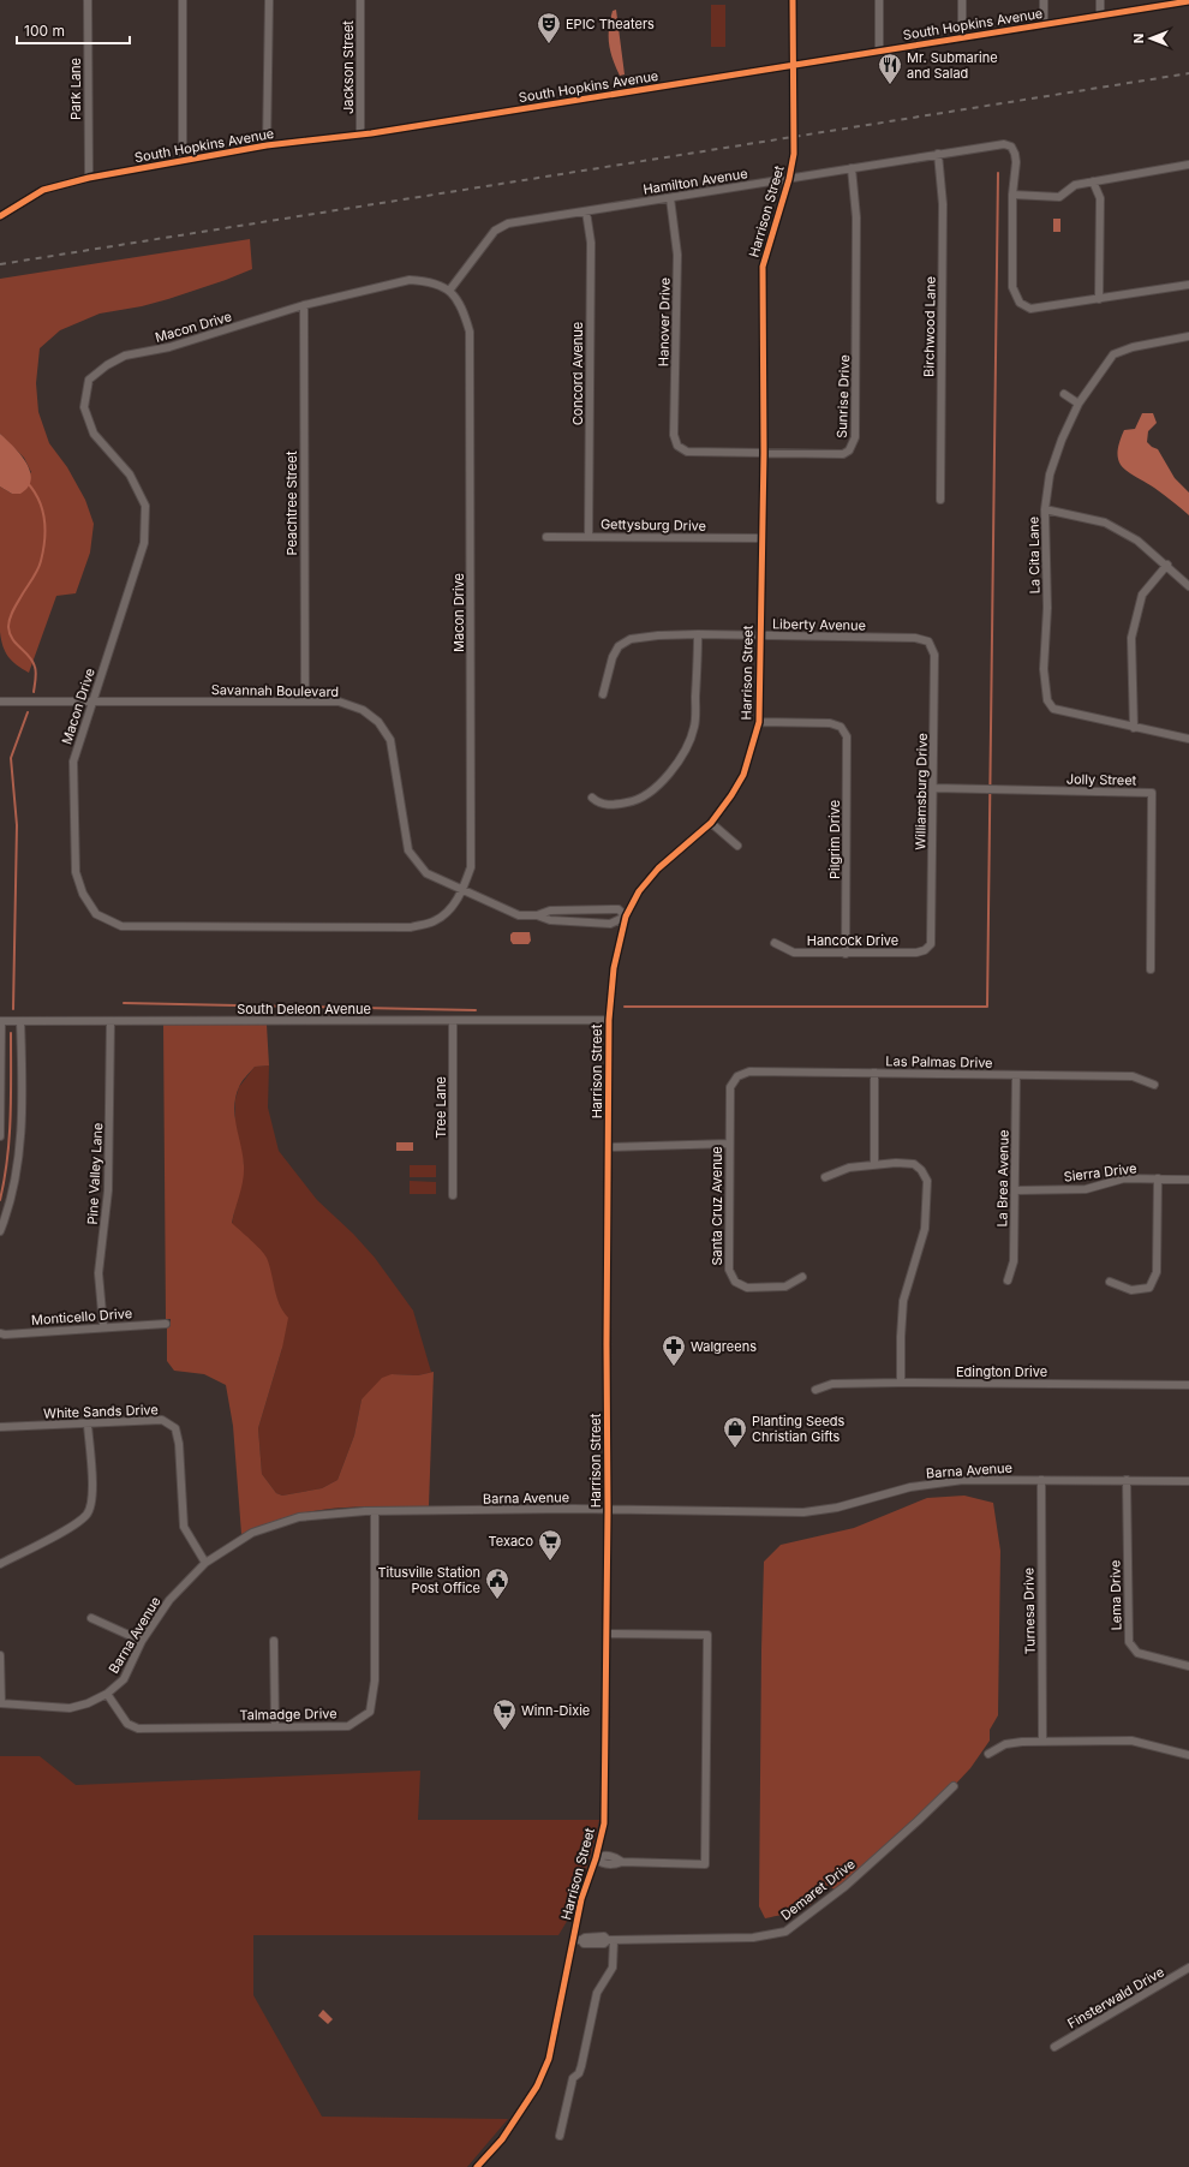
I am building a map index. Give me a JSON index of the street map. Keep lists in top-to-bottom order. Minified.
{"streets":{"street":["South Hopkins Avenue","Jackson Street","Park Lane","Hamilton Avenue","Harrison Street","Hanover Drive","Macon Drive","Birchwood Lane","Concord Avenue","Sunrise Drive","Peachtree Street","Gettysburg Drive","La Cita Lane","Liberty Avenue","Savannah Boulevard","Jolly Street","Williamsburg Drive","Pilgrim Drive","Hancock Drive","South Deleon Avenue","Las Palmas Drive","Tree Lane","Sierra Drive","Pine Valley Lane","La Brea Avenue","Santa Cruz Avenue","Monticello Drive","Edington Drive","White Sands Drive","Barna Avenue","Lema Drive","Turnesa Drive","Talmadge Drive","Demaret Drive","Finsterwald Drive"]},"crossings":[["South Hopkins Avenue","Jackson Street"],["South Hopkins Avenue","Park Lane"],["South Hopkins Avenue","Harrison Street"],["Hamilton Avenue","Harrison Street"],["Hamilton Avenue","Hanover Drive"],["Hamilton Avenue","Macon Drive"],["Hamilton Avenue","Birchwood Lane"],["Hamilton Avenue","Concord Avenue"],["Hamilton Avenue","Sunrise Drive"],["Harrison Street","Sunrise Drive"],["Harrison Street","Gettysburg Drive"],["Harrison Street","Liberty Avenue"],["Harrison Street","Pilgrim Drive"],["Harrison Street","South Deleon Avenue"],["Harrison Street","Barna Avenue"],["Harrison Street","Demaret Drive"],["Hanover Drive","Sunrise Drive"],["Macon Drive","Peachtree Street"],["Macon Drive","Savannah Boulevard"],["Concord Avenue","Gettysburg Drive"],["Peachtree Street","Savannah Boulevard"],["Liberty Avenue","Williamsburg Drive"],["Jolly Street","Williamsburg Drive"],["Williamsburg Drive","Hancock Drive"],["Pilgrim Drive","Hancock Drive"],["South Deleon Avenue","Tree Lane"],["South Deleon Avenue","Pine Valley Lane"],["Las Palmas Drive","La Brea Avenue"],["Las Palmas Drive","Santa Cruz Avenue"],["Sierra Drive","La Brea Avenue"],["Pine Valley Lane","Monticello Drive"],["White Sands Drive","Barna Avenue"],["Barna Avenue","Lema Drive"],["Barna Avenue","Turnesa Drive"],["Barna Avenue","Talmadge Drive"]],"places":{"theatre":["EPIC Theaters"],"restaurant":["Mr. Submarine and Salad"],"pharmacy":["Walgreens"],"shop":["Planting Seeds Christian Gifts"],"supermarket":["Texaco","Winn-Dixie"],"public building":["Titusville Station Post Office"]},"scale_bar":"100 m","north":"left"}
